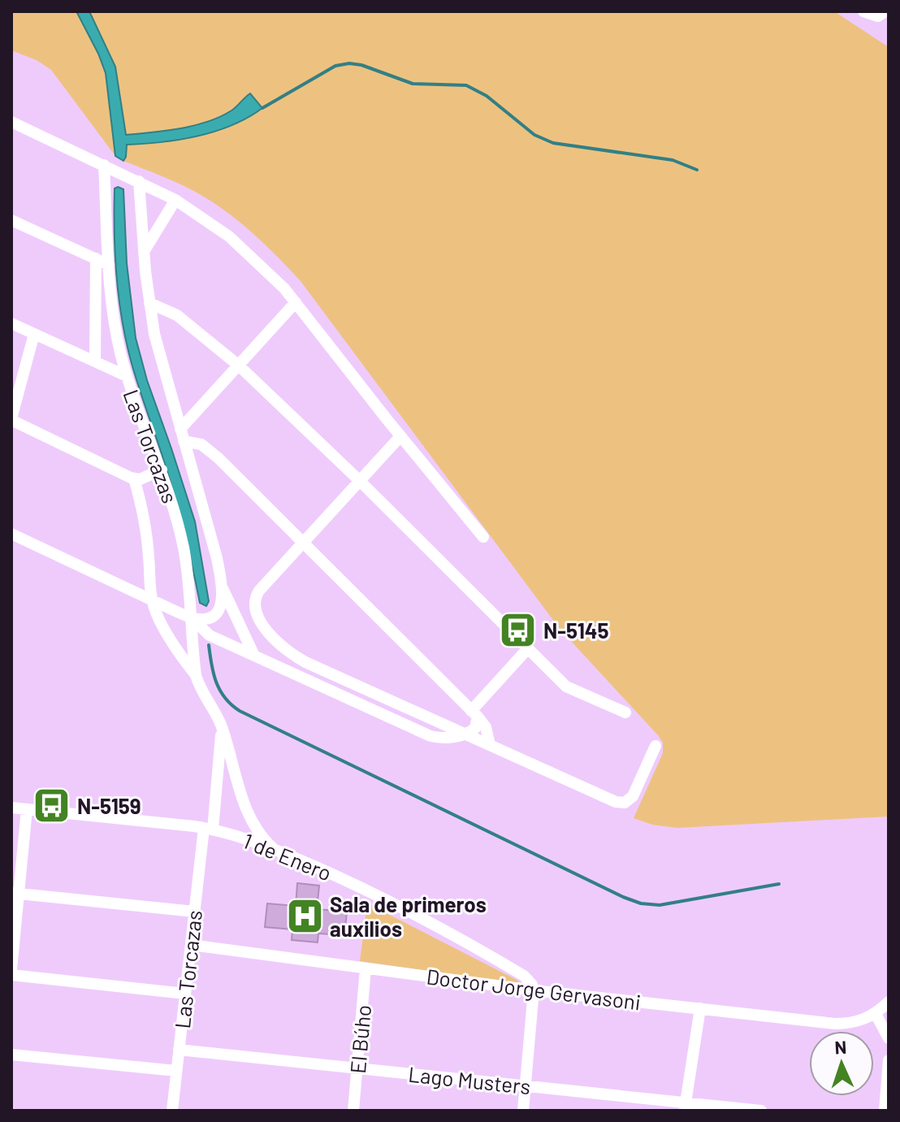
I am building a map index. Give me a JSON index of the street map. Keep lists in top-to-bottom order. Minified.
{"streets":{"street":["Las Torcazas","1 de Enero","Doctor Jorge Gervasoni","El Búho","Lago Musters"]},"crossings":[["Las Torcazas","1 de Enero"],["Las Torcazas","Doctor Jorge Gervasoni"],["Las Torcazas","Lago Musters"],["1 de Enero","Doctor Jorge Gervasoni"],["Doctor Jorge Gervasoni","El Búho"],["El Búho","Lago Musters"]],"places":{"bus stop":["N-5145","N-5159"],"hospital":["Sala de primeros auxilios"]},"north":"top"}
